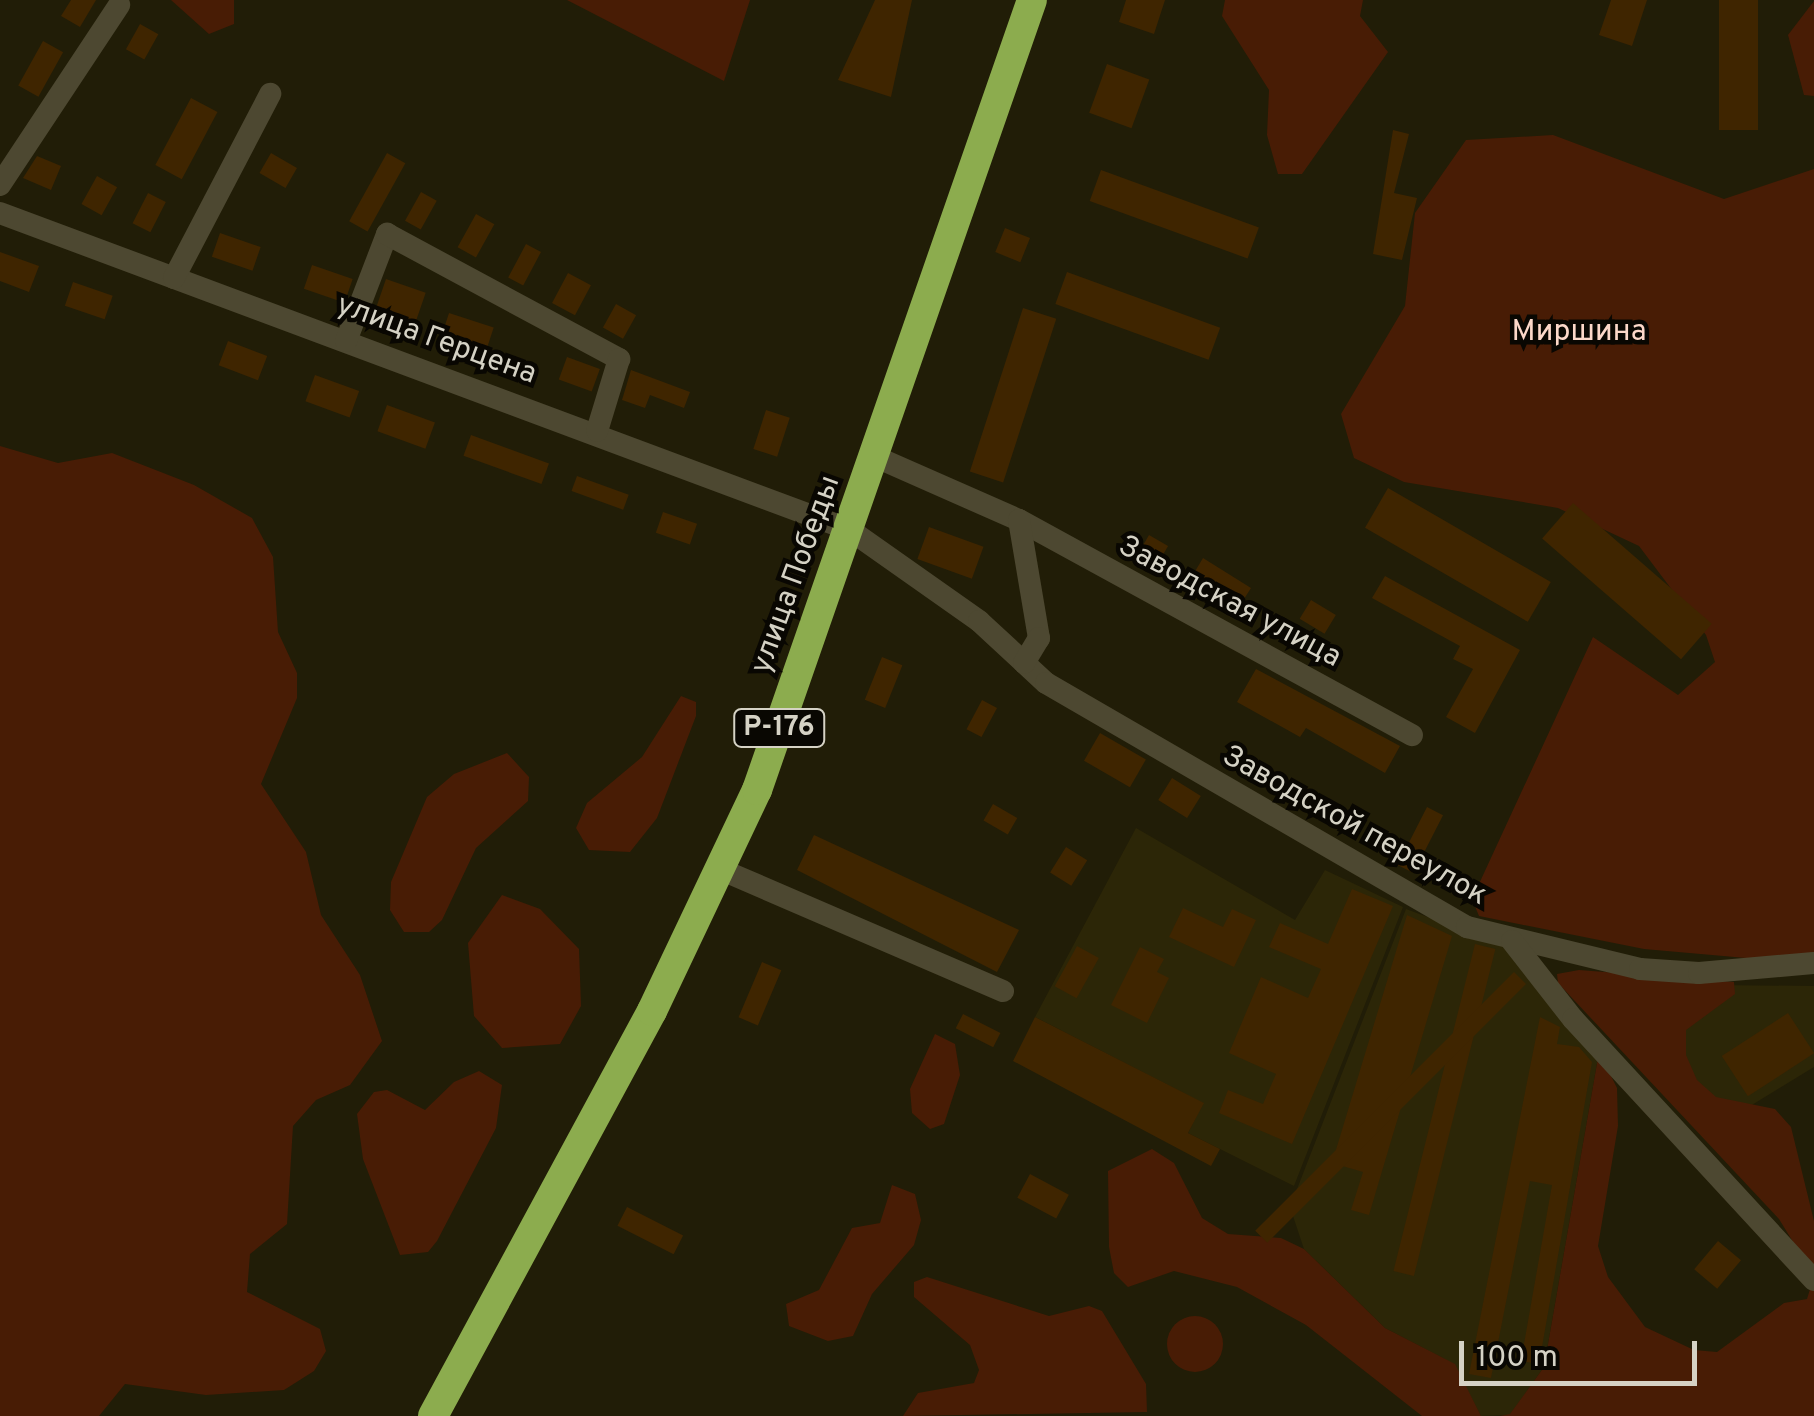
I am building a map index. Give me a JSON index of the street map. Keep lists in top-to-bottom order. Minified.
{"streets":{"highway":["улица Победы","Р-176"],"street":["улица Герцена","Заводская улица","Заводской переулок"]},"crossings":[["улица Герцена","улица Победы"],["улица Герцена","Заводской переулок"],["улица Победы","Заводская улица"],["улица Победы","Заводской переулок"]],"parks":["Миршина"],"scale_bar":"100 m"}
